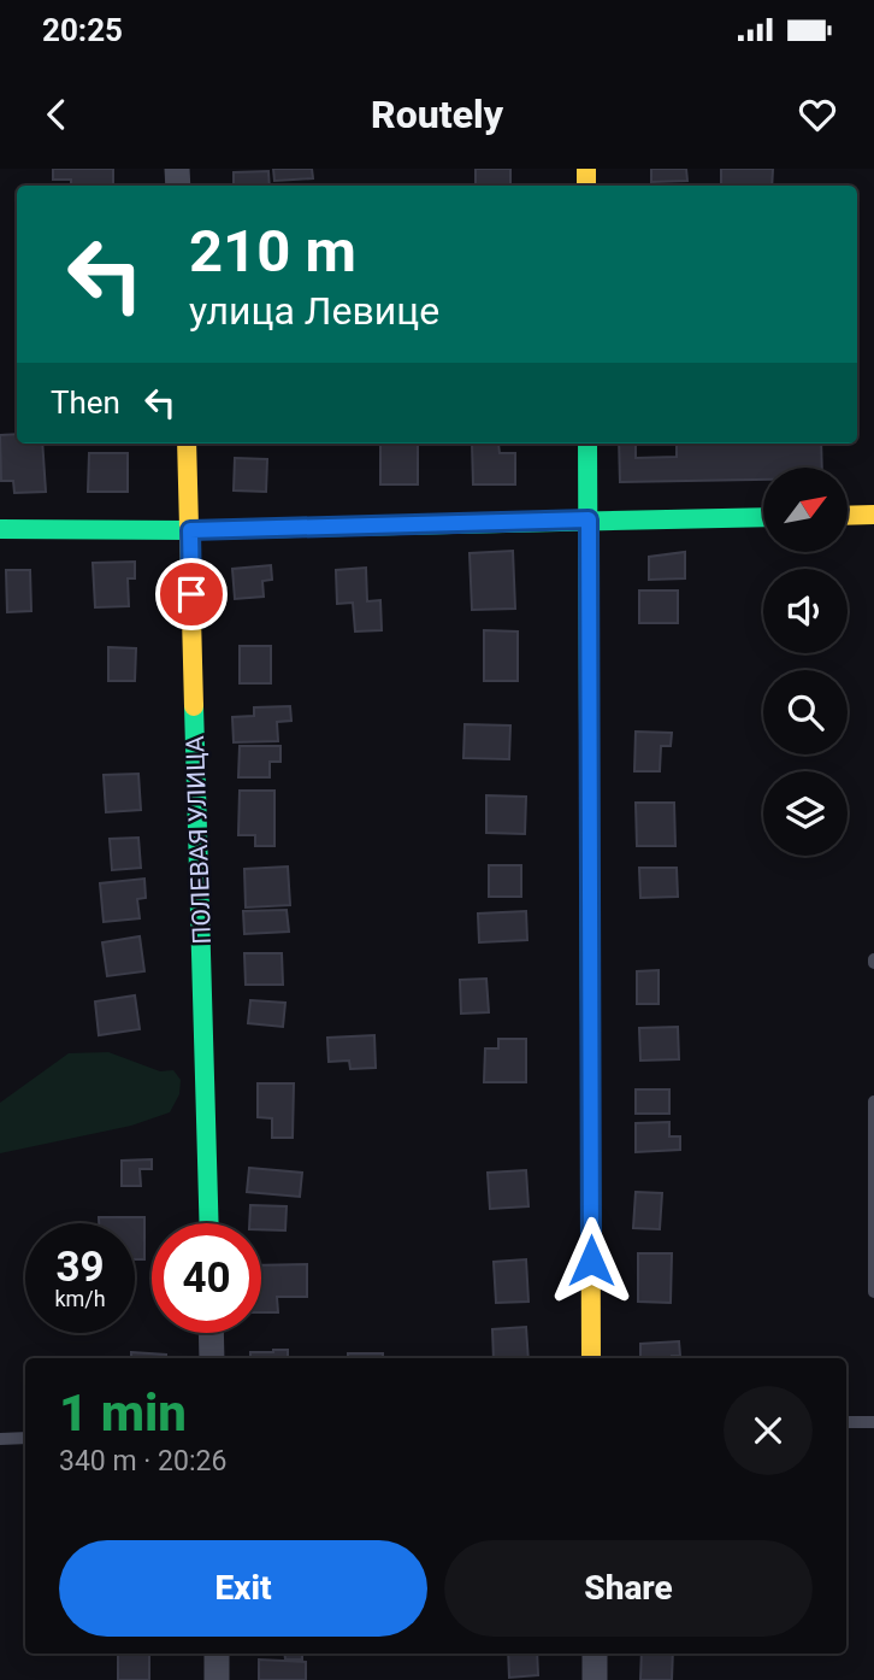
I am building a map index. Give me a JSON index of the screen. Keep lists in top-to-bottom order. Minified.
{"streets":{"street":["ПОЛЕВАЯ УЛИЦА"]},"north":"top right","page":{"status":"20:25","header":"Routely","turn":["210 m","улица Левице"],"then":"Then","speed":"39 km/h","limit":"40","heading":["1 min","340 m · 20:26"],"buttons":["Exit","Share"]}}
